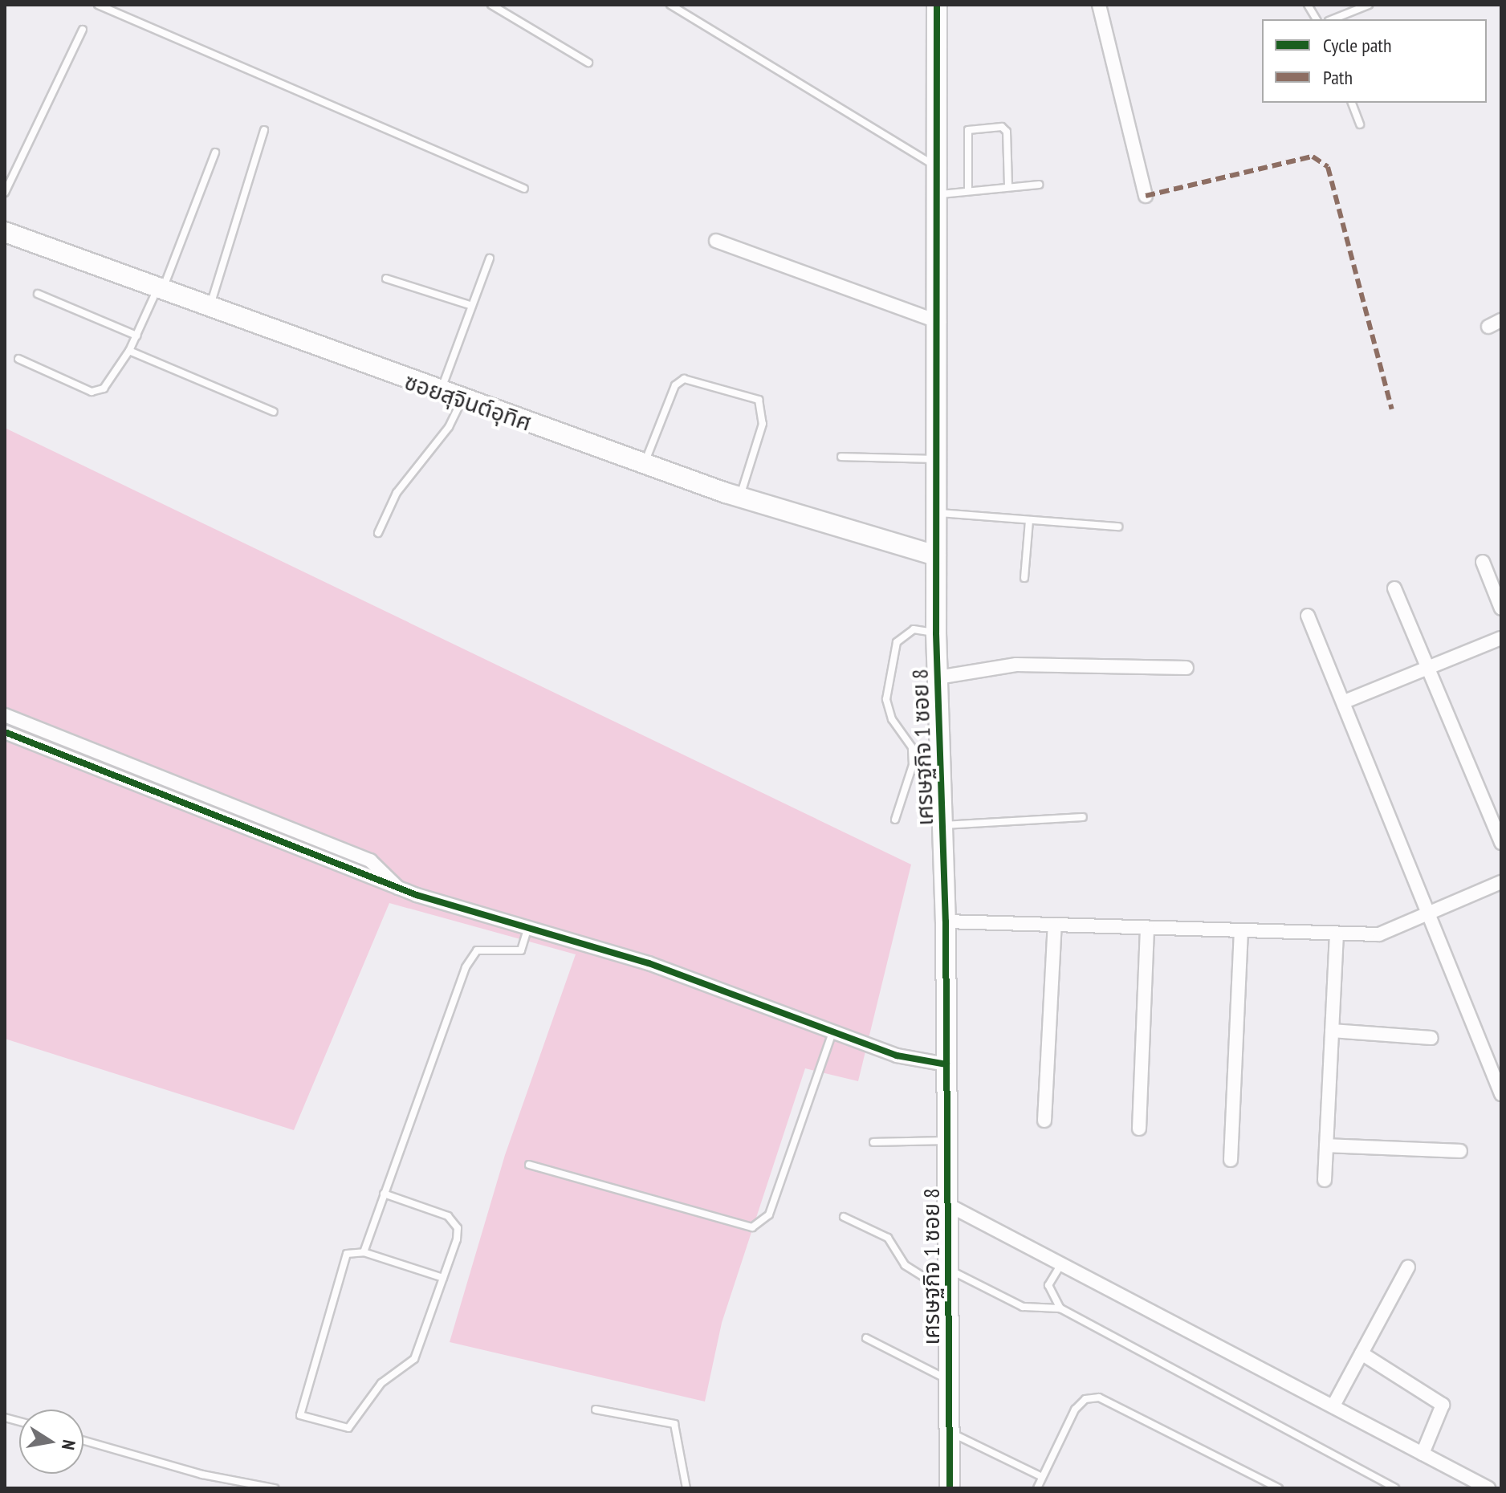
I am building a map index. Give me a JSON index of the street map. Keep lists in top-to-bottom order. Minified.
{"streets":{"street":["ซอยสุจินต์อุทิศ","เศรษฐกิจ 1 ซอย 8"]},"crossings":[["ซอยสุจินต์อุทิศ","เศรษฐกิจ 1 ซอย 8"]],"legend":["Cycle path","Path"],"north":"right"}
